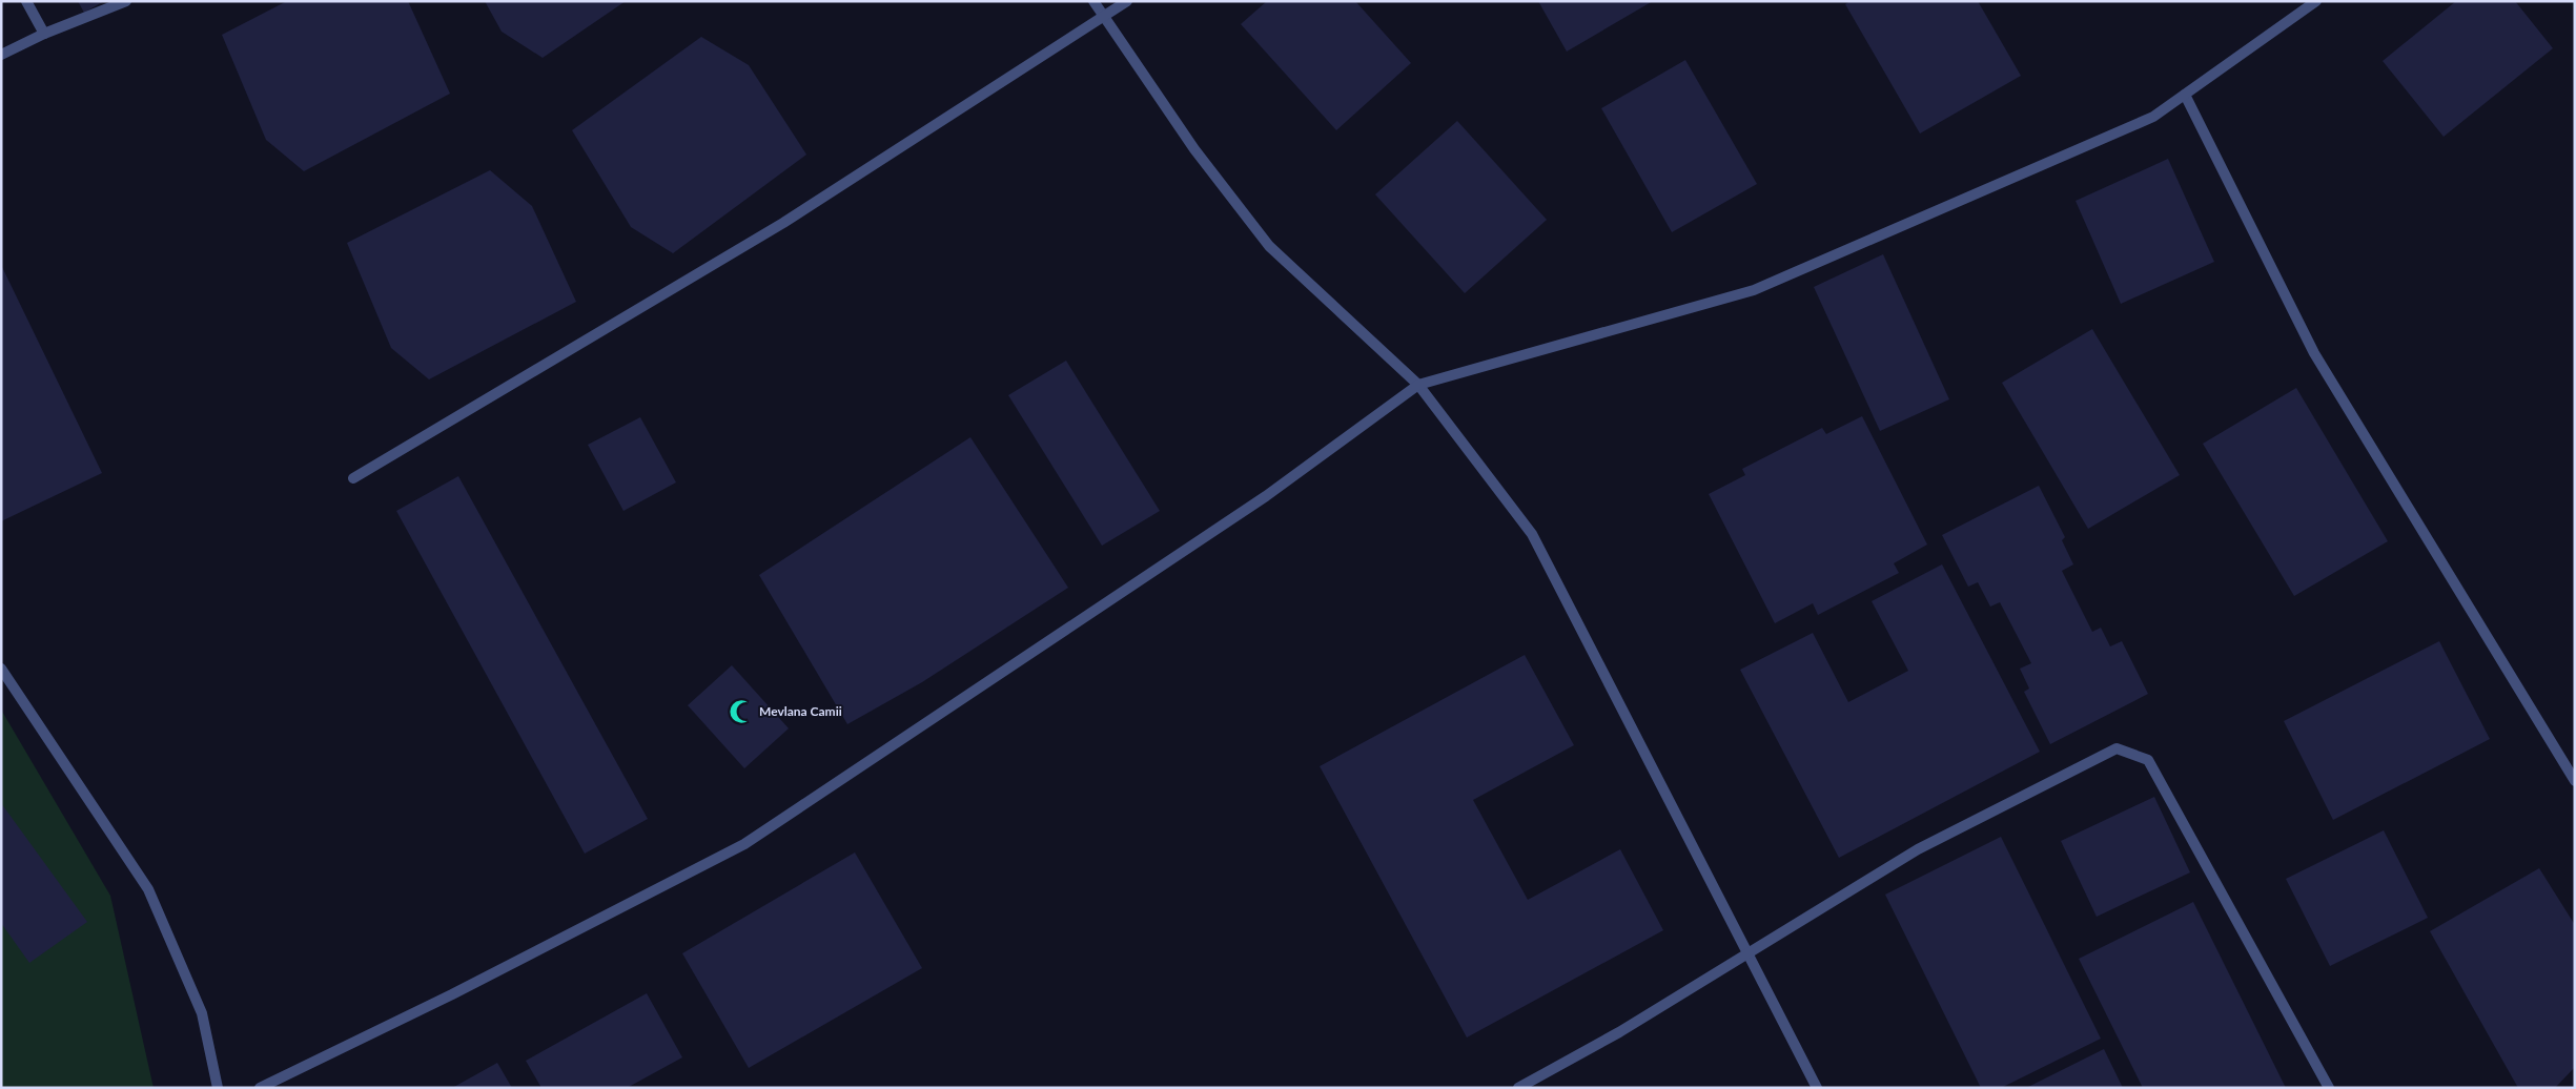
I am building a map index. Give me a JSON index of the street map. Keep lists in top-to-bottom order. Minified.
{"places":{"mosque":["Mevlana Camii"]}}
